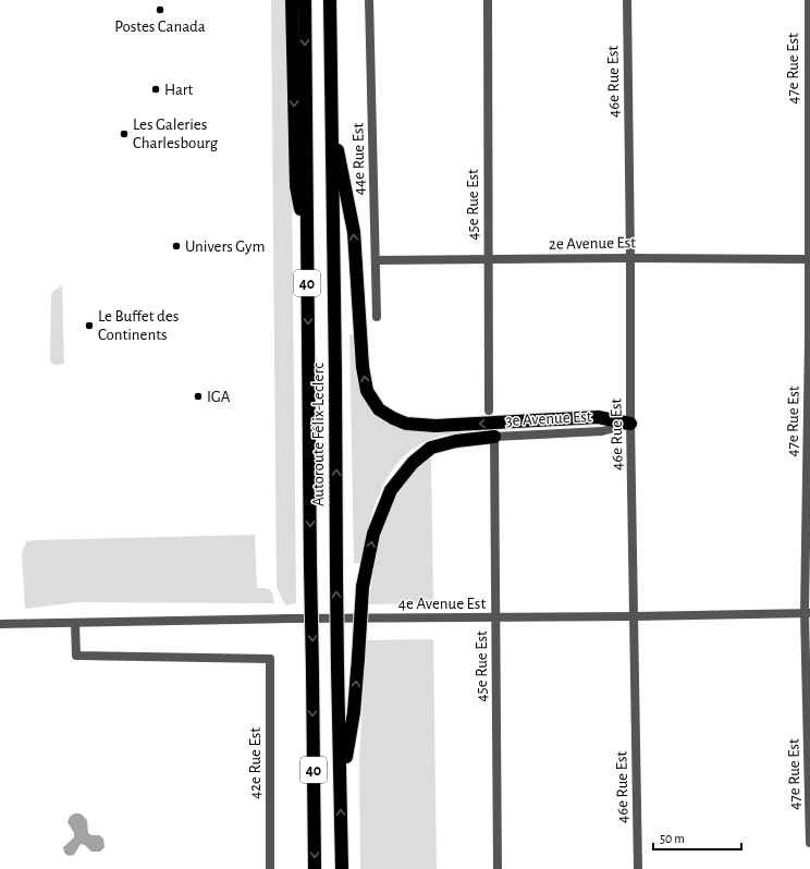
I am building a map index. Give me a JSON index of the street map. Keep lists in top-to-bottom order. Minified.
{"streets":{"highway":["40","Autoroute Félix-Leclerc"],"street":["47e Rue Est","46e Rue Est","44e Rue Est","45e Rue Est","2e Avenue Est","3e Avenue Est","4e Avenue Est","42e Rue Est"]},"crossings":[["47e Rue Est","2e Avenue Est"],["47e Rue Est","4e Avenue Est"],["46e Rue Est","2e Avenue Est"],["46e Rue Est","3e Avenue Est"],["46e Rue Est","4e Avenue Est"],["44e Rue Est","2e Avenue Est"],["45e Rue Est","2e Avenue Est"],["45e Rue Est","3e Avenue Est"],["45e Rue Est","4e Avenue Est"],["4e Avenue Est","42e Rue Est"]],"places":["Postes Canada","Hart","Les Galeries Charlesbourg","Univers Gym","Le Buffet des Continents","IGA"],"scale_bar":"50 m"}
